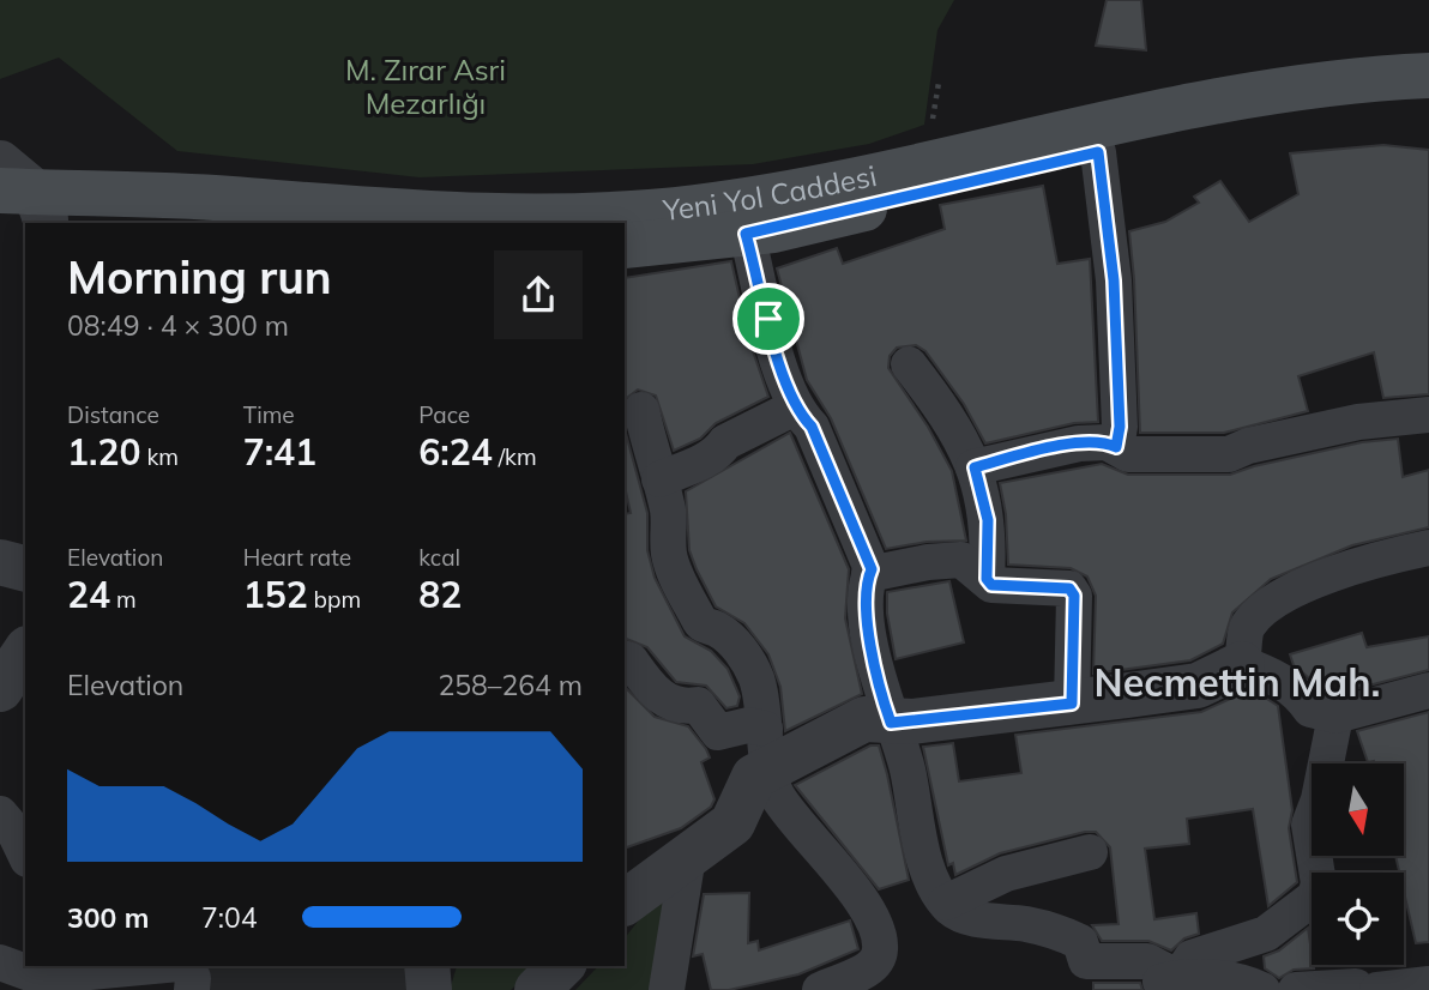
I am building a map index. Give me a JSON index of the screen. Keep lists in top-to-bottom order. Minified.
{"streets":{"main road":["Yeni Yol Caddesi"]},"districts":["Necmettin Mah."],"parks":["M. Zırar Asri Mezarlığı"],"north":"bottom","page":{"heading":["Morning run","08:49 · 4 × 300 m"],"stats":[["Distance","1.20 km"],["Time","7:41"],["Pace","6:24 /km"],["Elevation","24 m"],["Heart rate","152 bpm"],["kcal","82"]],"chart":["Elevation","258–264 m"],"list":[{"name":"300 m","note":"7:04"}]}}
